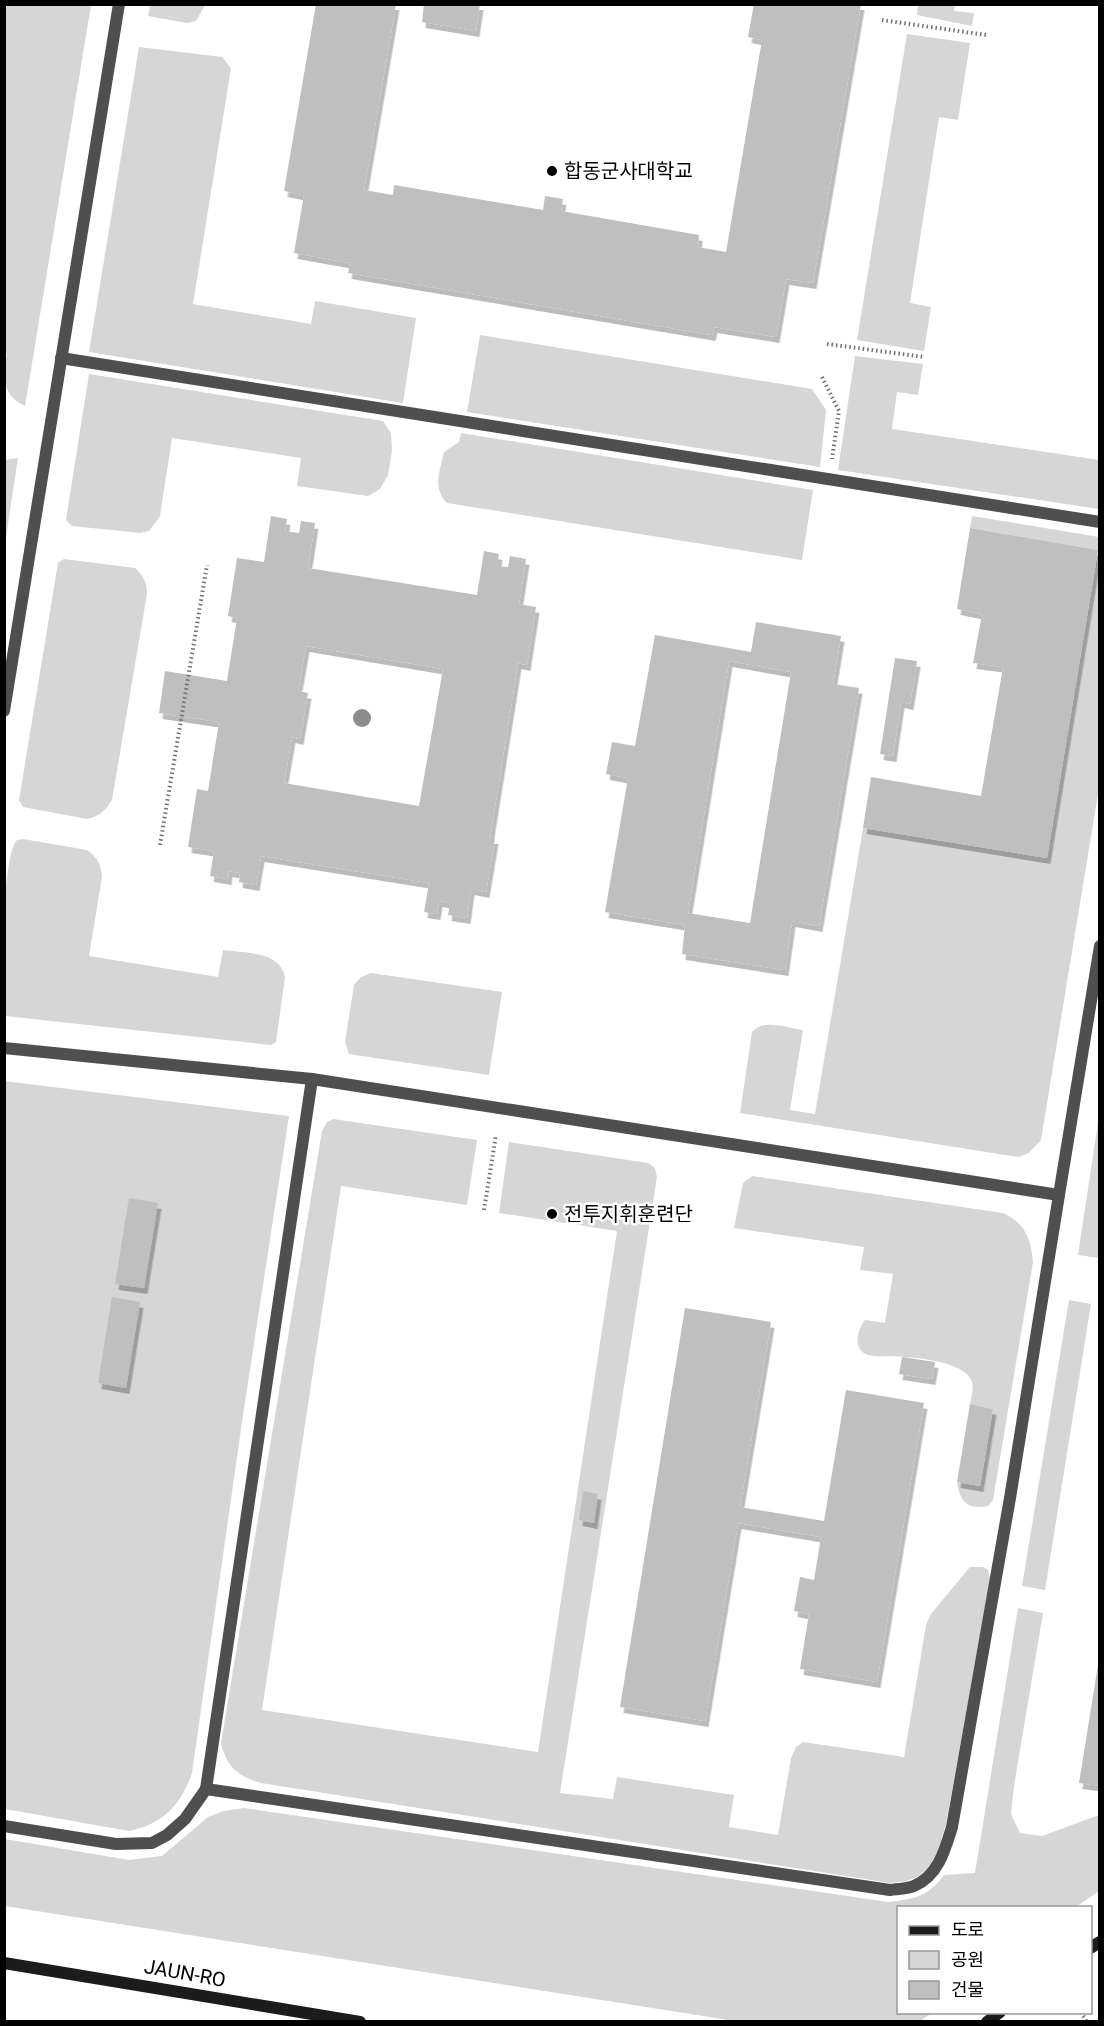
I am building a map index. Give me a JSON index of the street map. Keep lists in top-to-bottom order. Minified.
{"streets":{"street":["JAUN-RO"]},"places":["합동군사대학교","전투지휘훈련단"],"legend":["도로","공원","건물"]}
